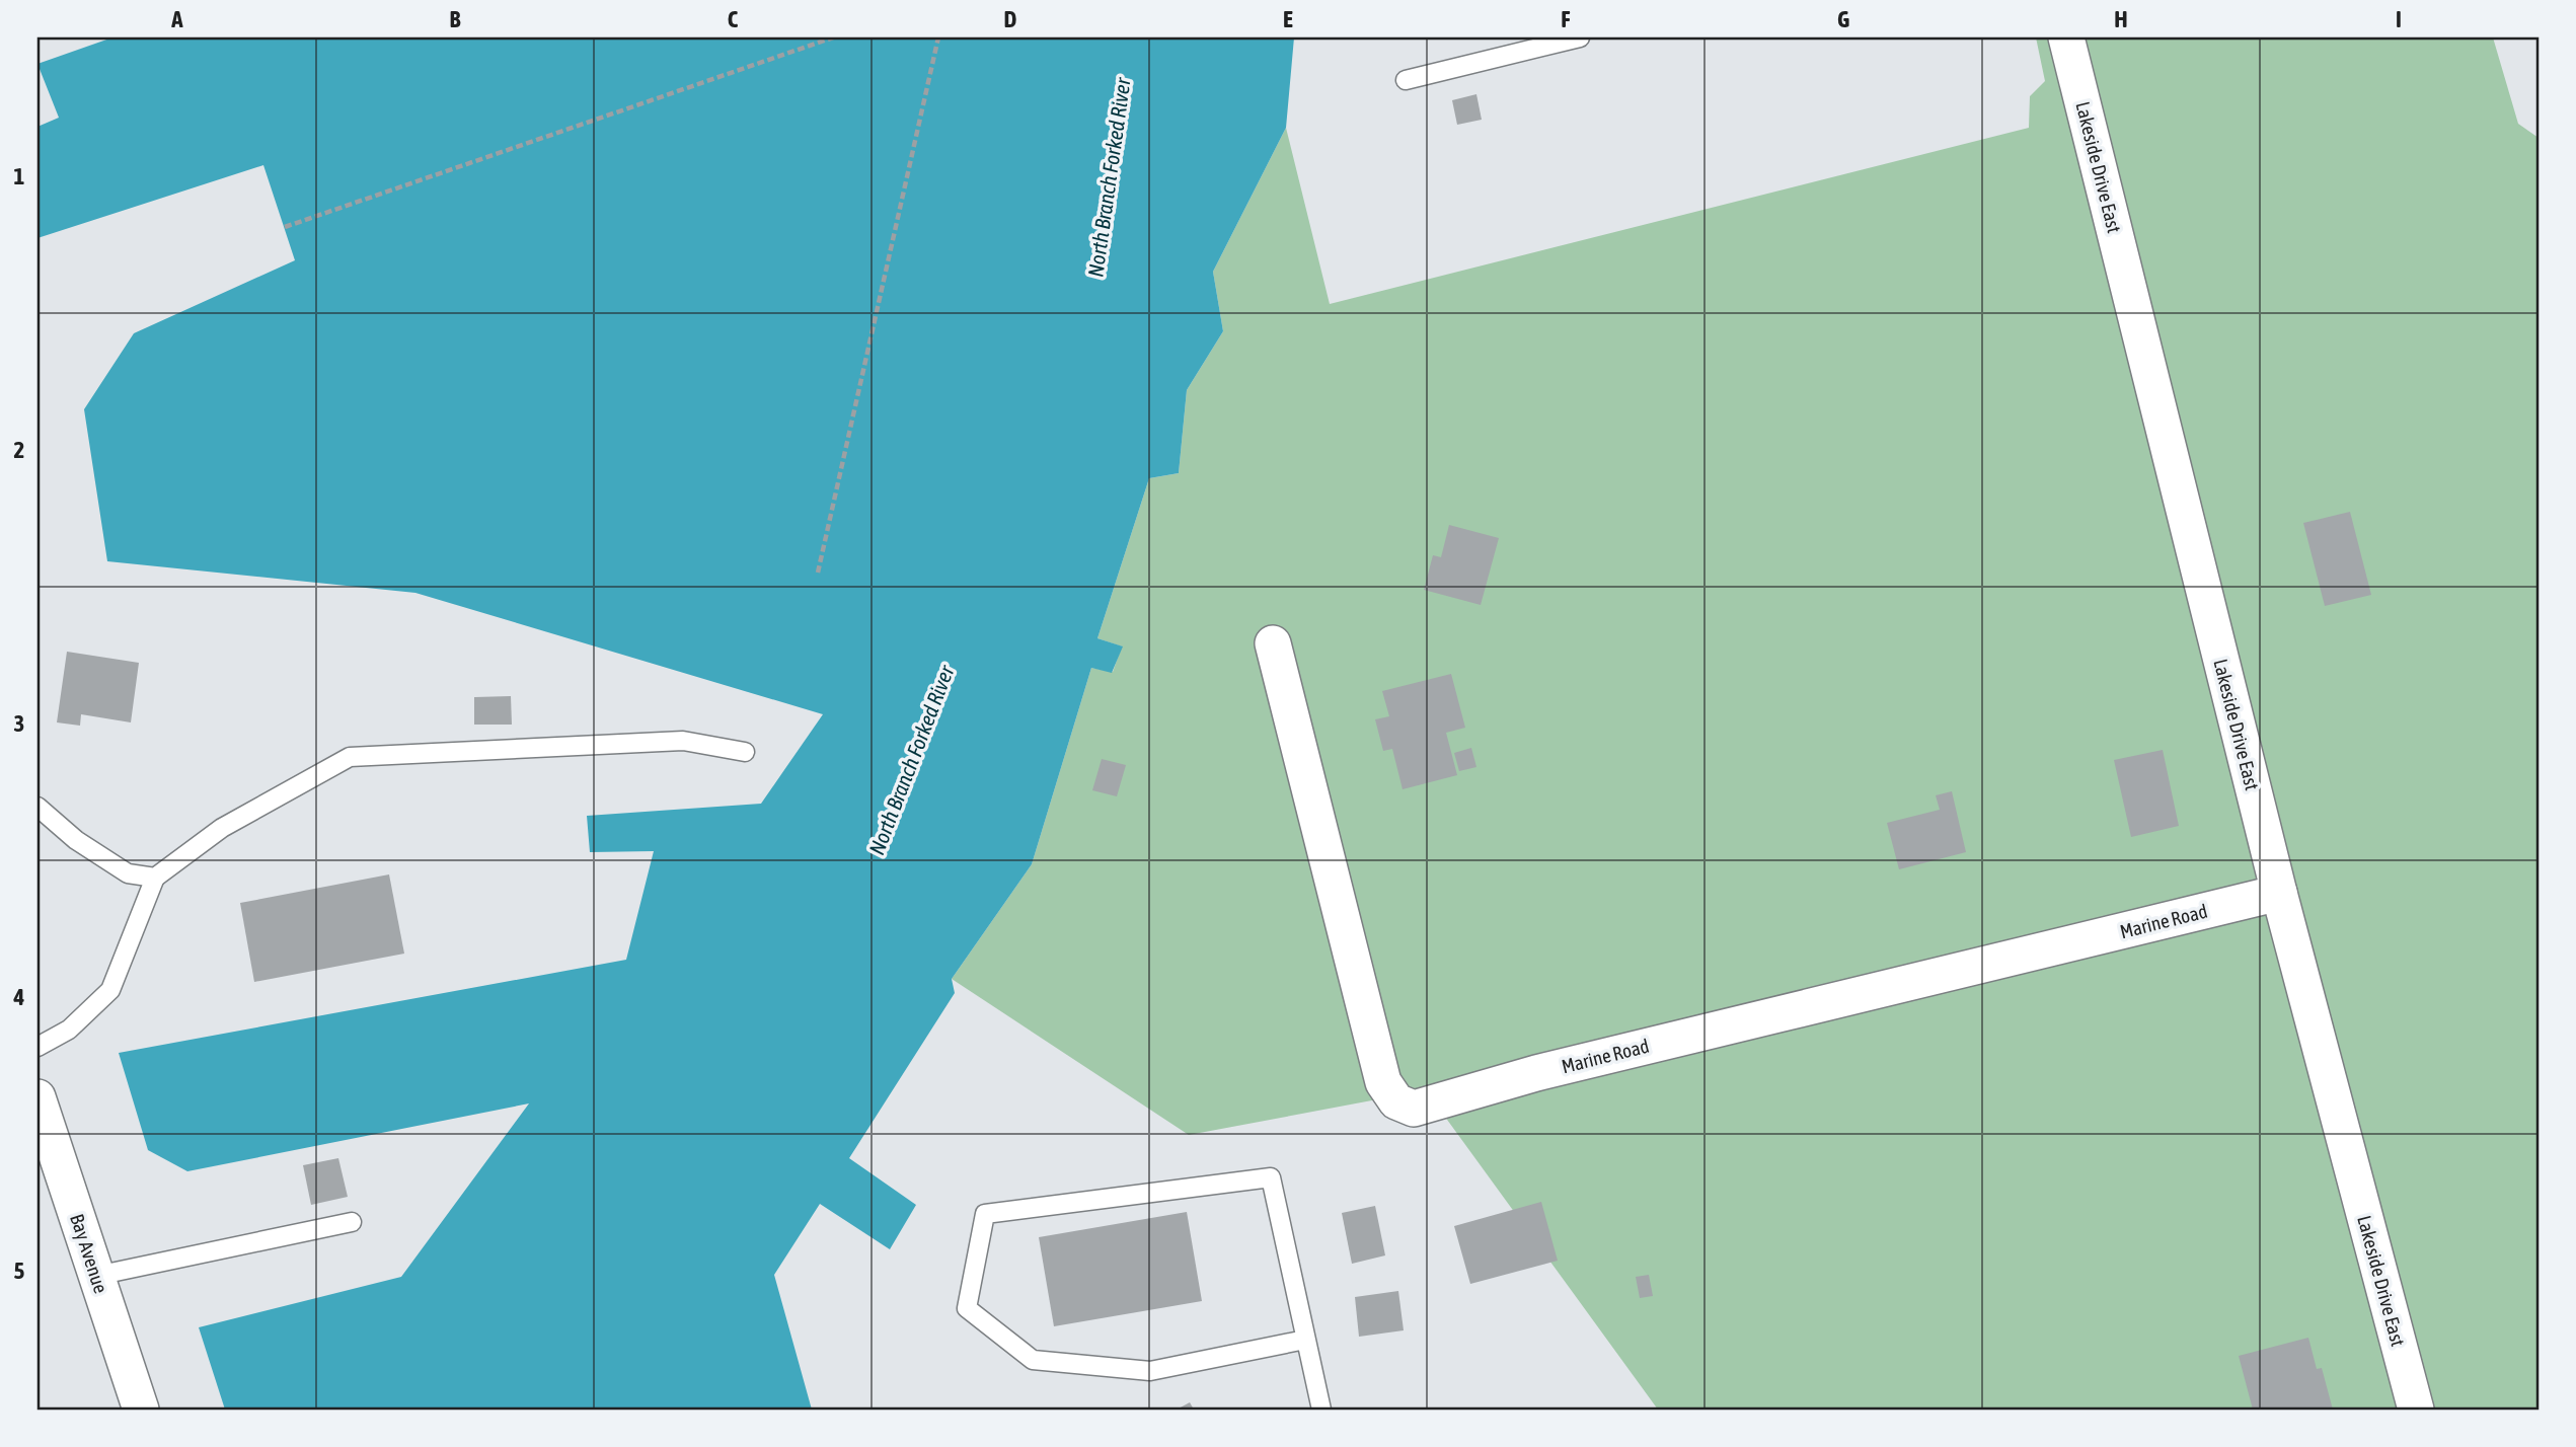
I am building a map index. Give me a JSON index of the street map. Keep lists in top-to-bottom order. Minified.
{"streets":{"street":["Lakeside Drive East","Marine Road","Bay Avenue"]},"crossings":[["Lakeside Drive East","Marine Road"]],"water":["North Branch Forked River"],"grid":{"columns":["A","B","C","D","E","F","G","H","I"],"rows":["1","2","3","4","5"]}}
